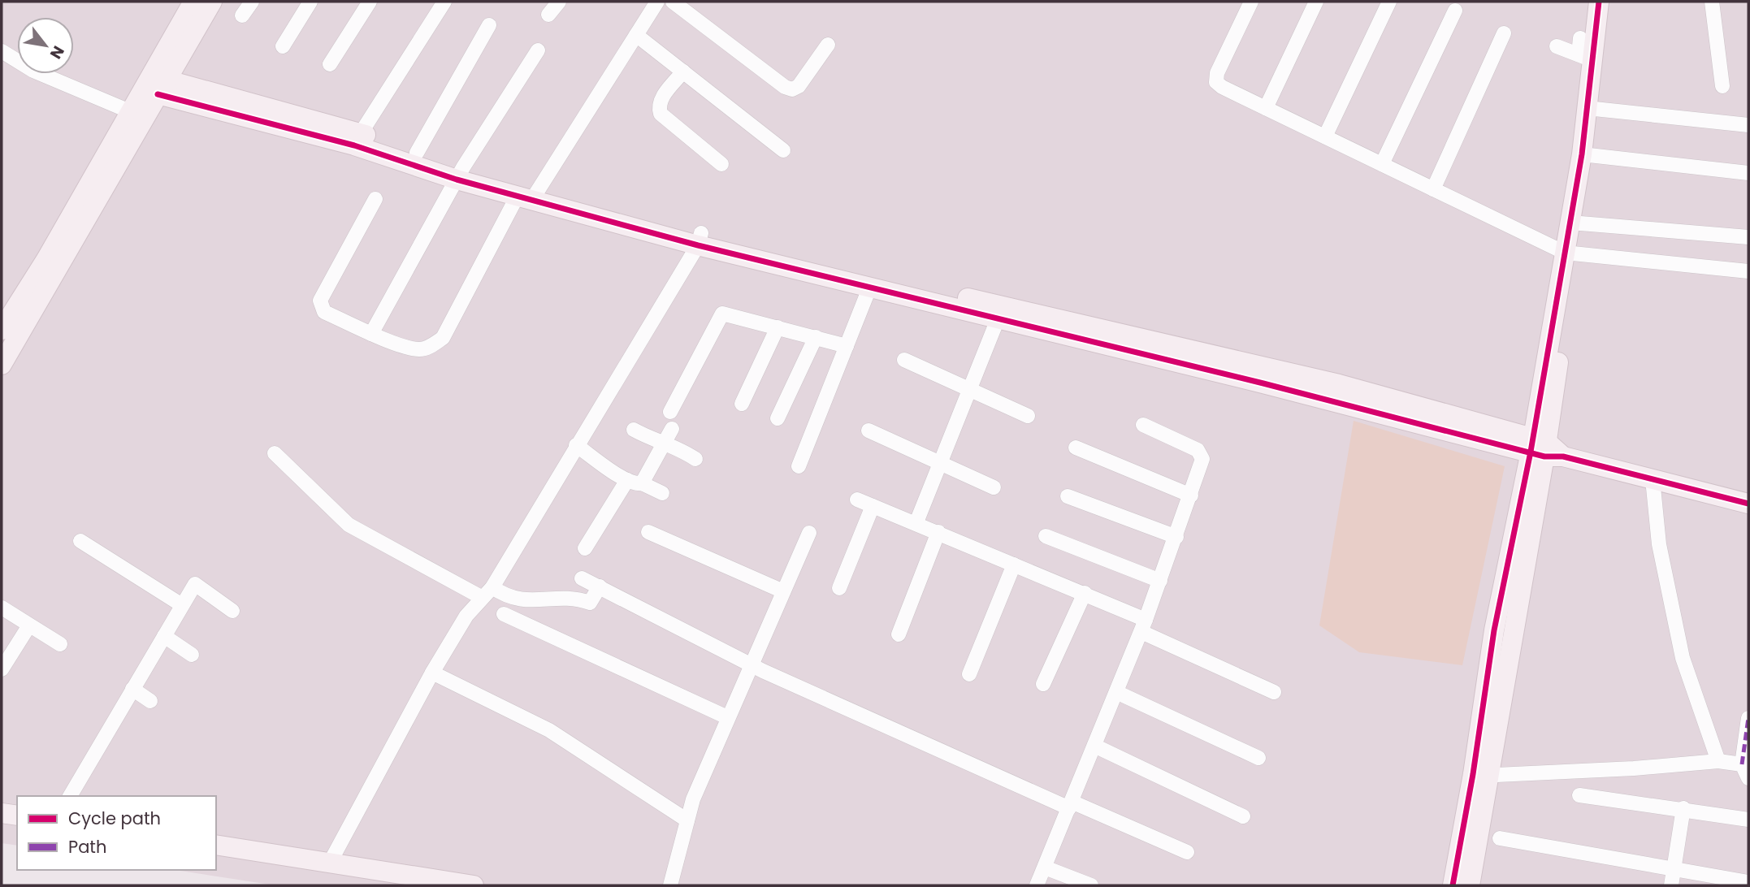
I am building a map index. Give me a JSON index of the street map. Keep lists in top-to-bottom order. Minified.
{"legend":["Cycle path","Path"],"north":"bottom right"}
